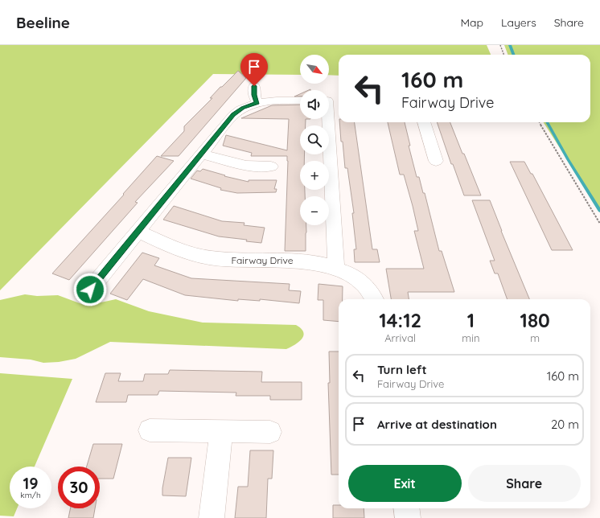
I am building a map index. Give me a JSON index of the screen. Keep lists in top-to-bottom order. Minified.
{"streets":{"street":["Fairway Drive"]},"north":"bottom right","page":{"header":"Beeline","nav":["Map","Layers","Share"],"map_buttons":["+","−"],"turn":["160 m","Fairway Drive"],"eta":["14:12","Arrival","1","min","180","m"],"list":[{"name":"Turn left","note":"Fairway Drive","value":"160 m"},{"name":"Arrive at destination","value":"20 m"}],"buttons":["Exit","Share"],"speed":"19 km/h","limit":"30"}}
